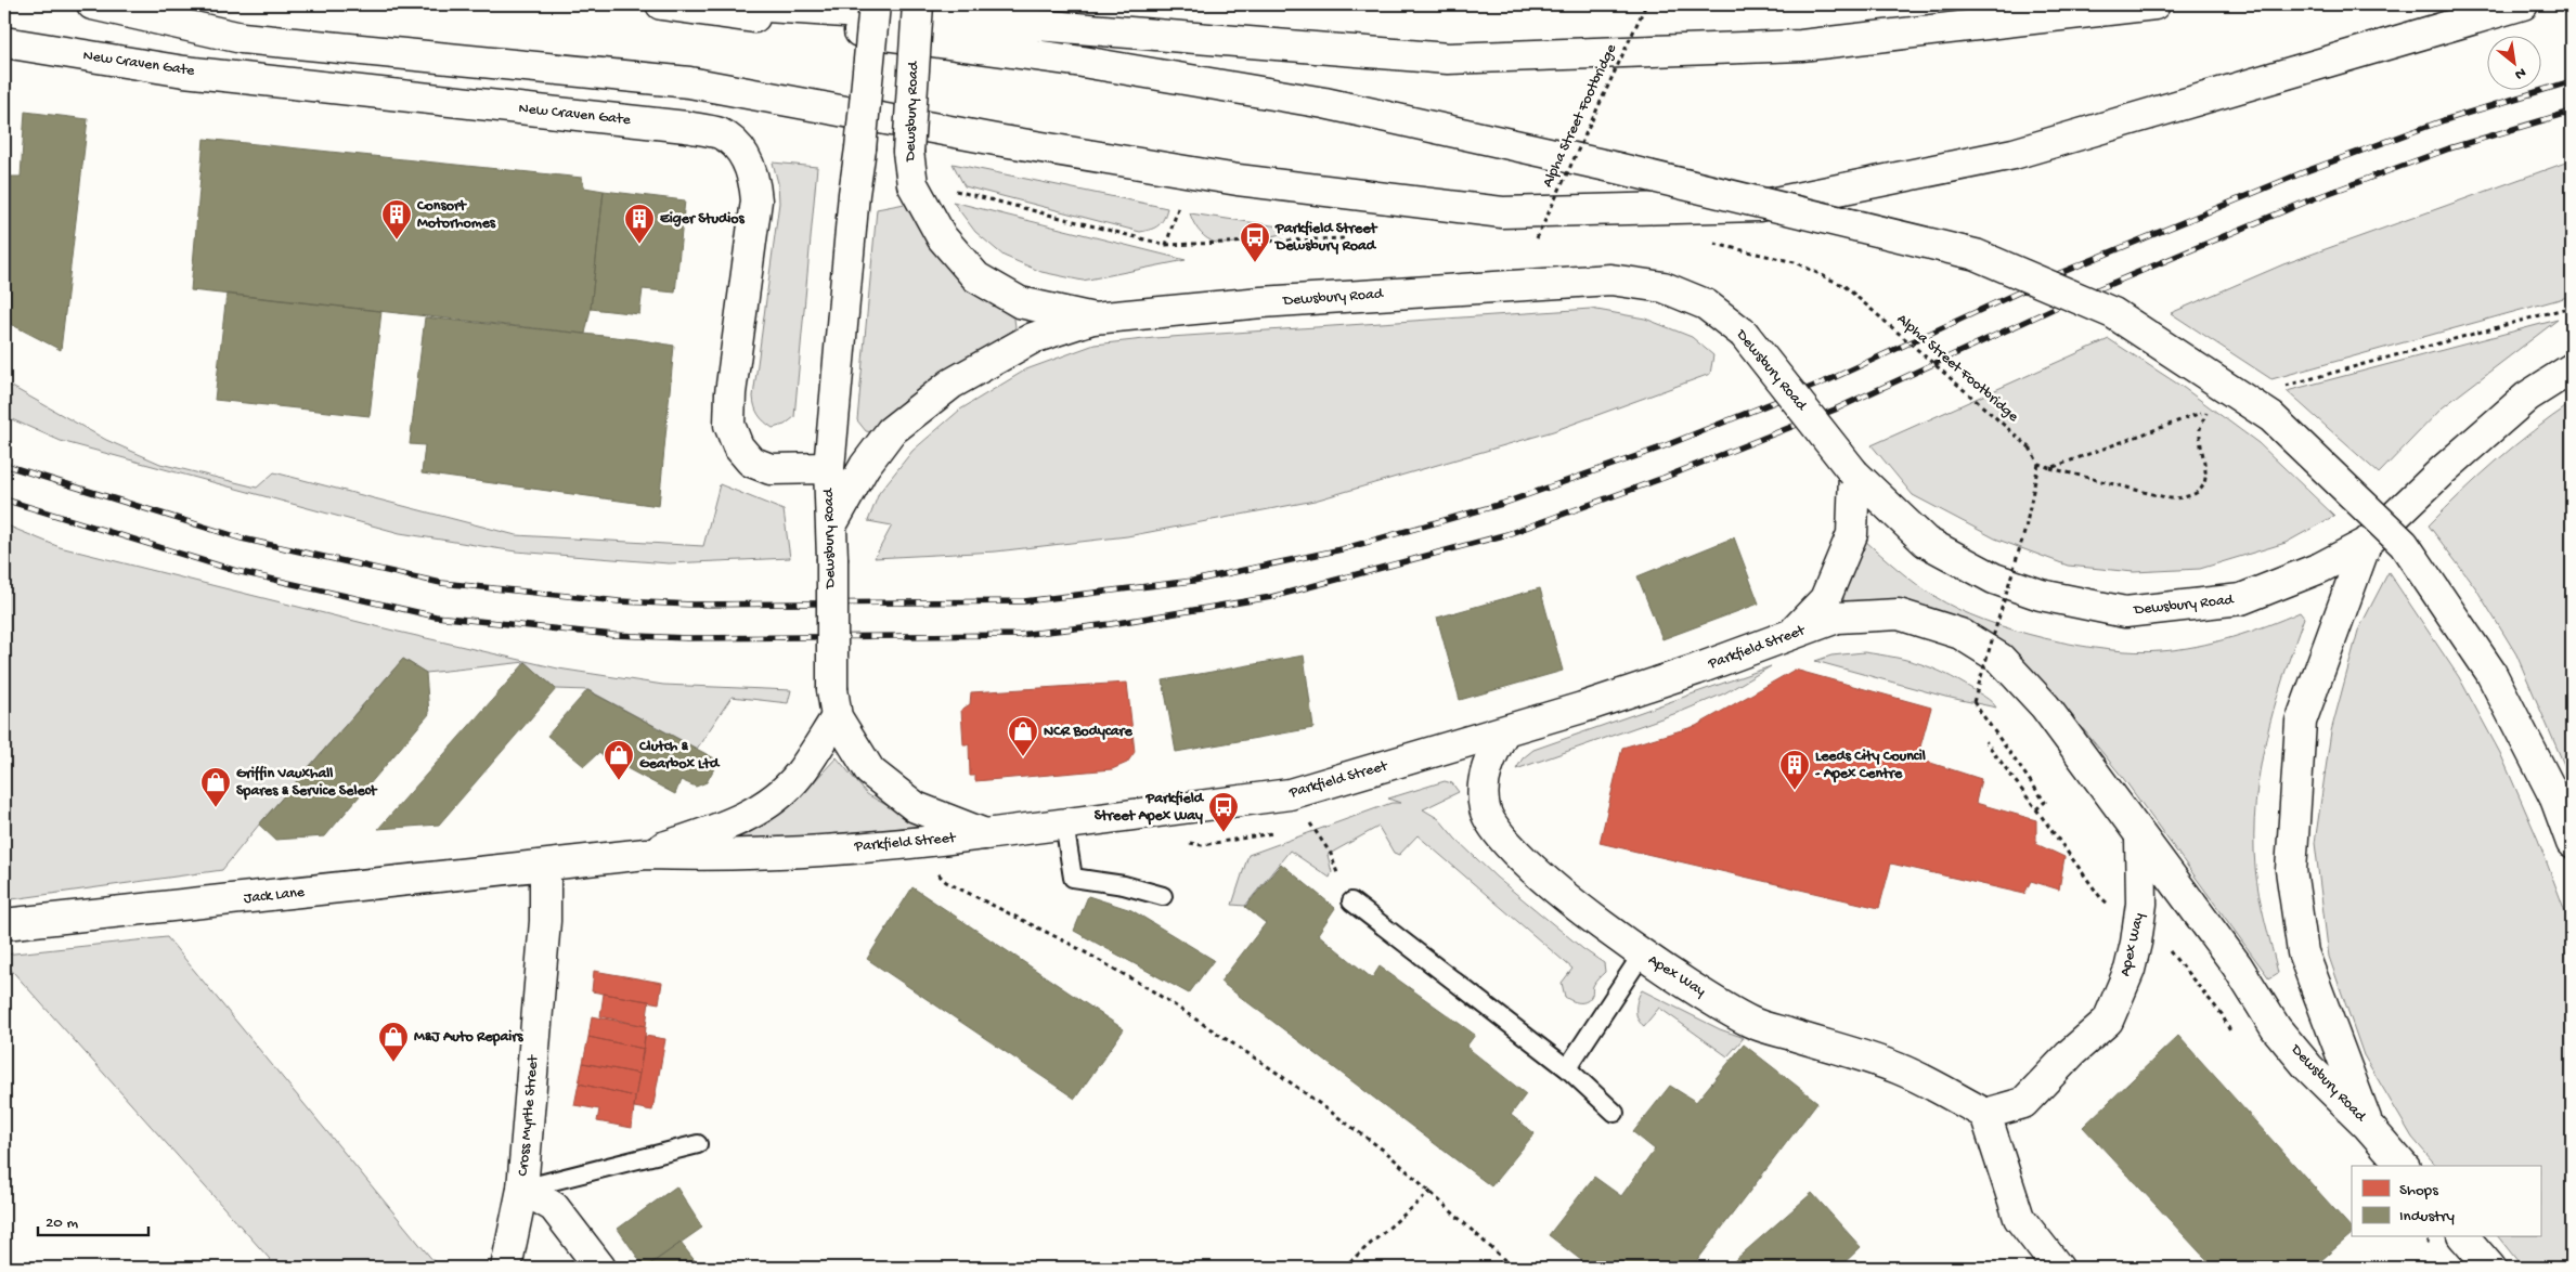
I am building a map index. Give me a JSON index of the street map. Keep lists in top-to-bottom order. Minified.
{"streets":{"main road":["New Craven Gate","Dewsbury Road","Parkfield Street","Jack Lane","Apex Way","Cross Myrtle Street"],"path":["Alpha Street Footbridge"]},"crossings":[["New Craven Gate","Dewsbury Road"],["Dewsbury Road","Parkfield Street"],["Dewsbury Road","Apex Way"],["Parkfield Street","Jack Lane"],["Parkfield Street","Apex Way"],["Parkfield Street","Cross Myrtle Street"],["Jack Lane","Cross Myrtle Street"]],"places":{"building":["Consort Motorhomes","Eiger Studios","Leeds City Council - Apex Centre"],"bus stop":["Parkfield Street Dewsbury Road","Parkfield Street Apex Way"],"shop":["NCR Bodycare","Clutch & Gearbox Ltd","Griffin Vauxhall Spares & Service Select","M&J Auto Repairs"]},"legend":["Shops","Industry"],"scale_bar":"20 m","north":"bottom right"}
